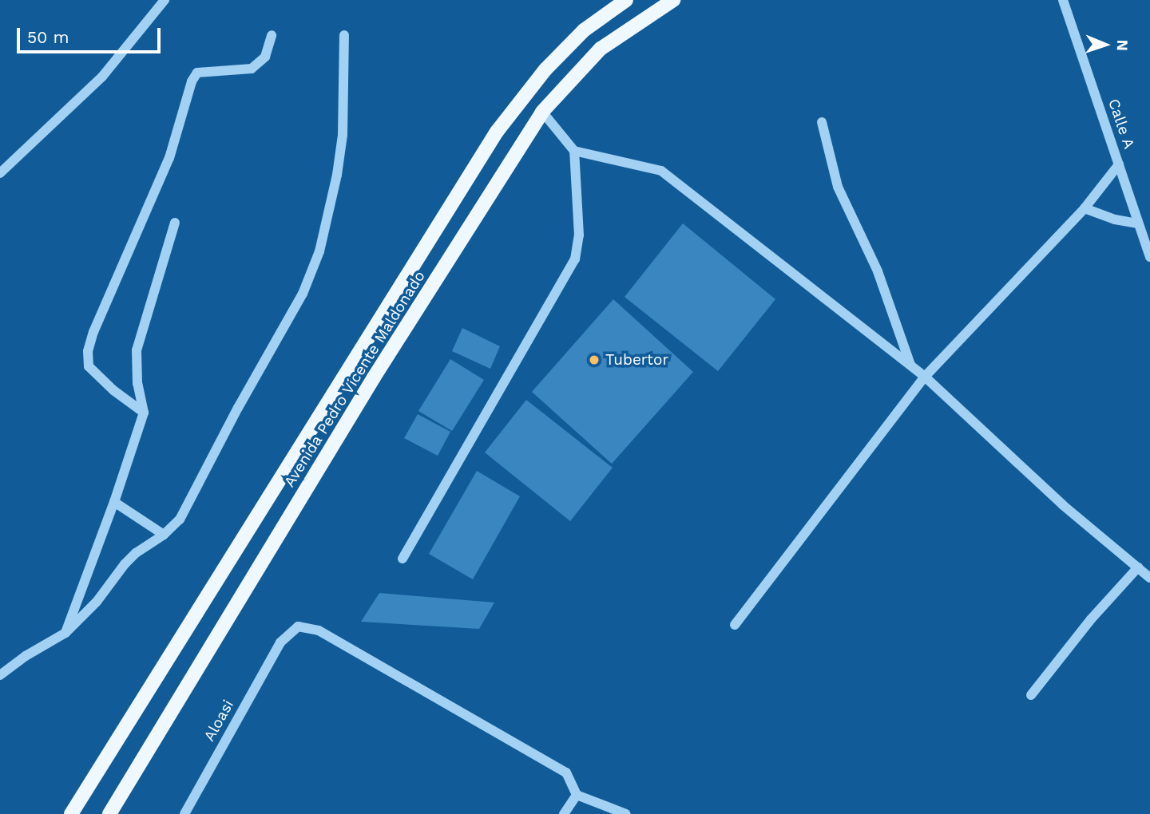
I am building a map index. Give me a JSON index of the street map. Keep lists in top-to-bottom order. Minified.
{"streets":{"main road":["Avenida Pedro Vicente Maldonado"],"street":["Calle A","Aloasi"]},"places":["Tubertor"],"scale_bar":"50 m","north":"right"}
